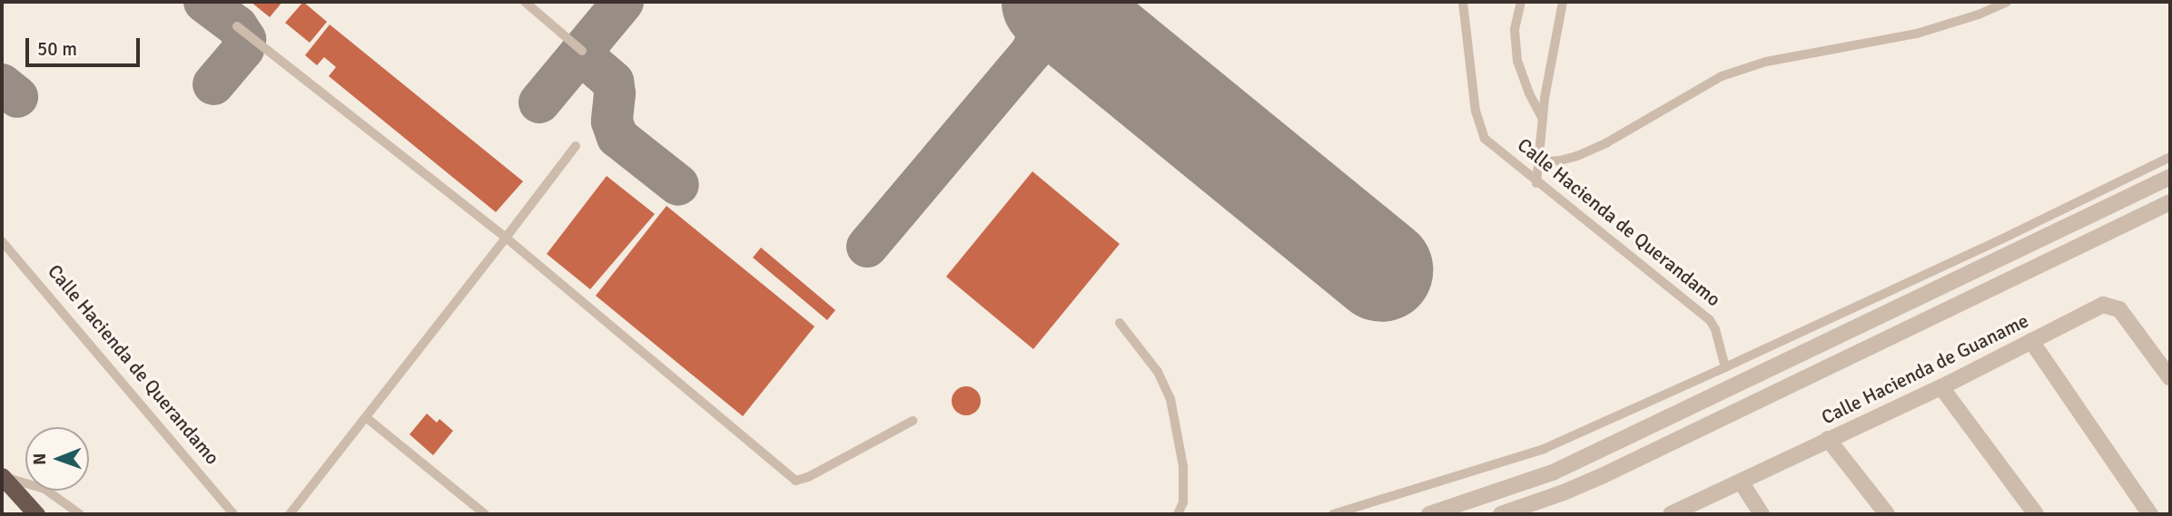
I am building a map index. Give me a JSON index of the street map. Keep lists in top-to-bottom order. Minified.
{"streets":{"street":["Calle Hacienda de Guaname"],"lane":["Calle Hacienda de Querandamo"]},"scale_bar":"50 m","north":"left"}
